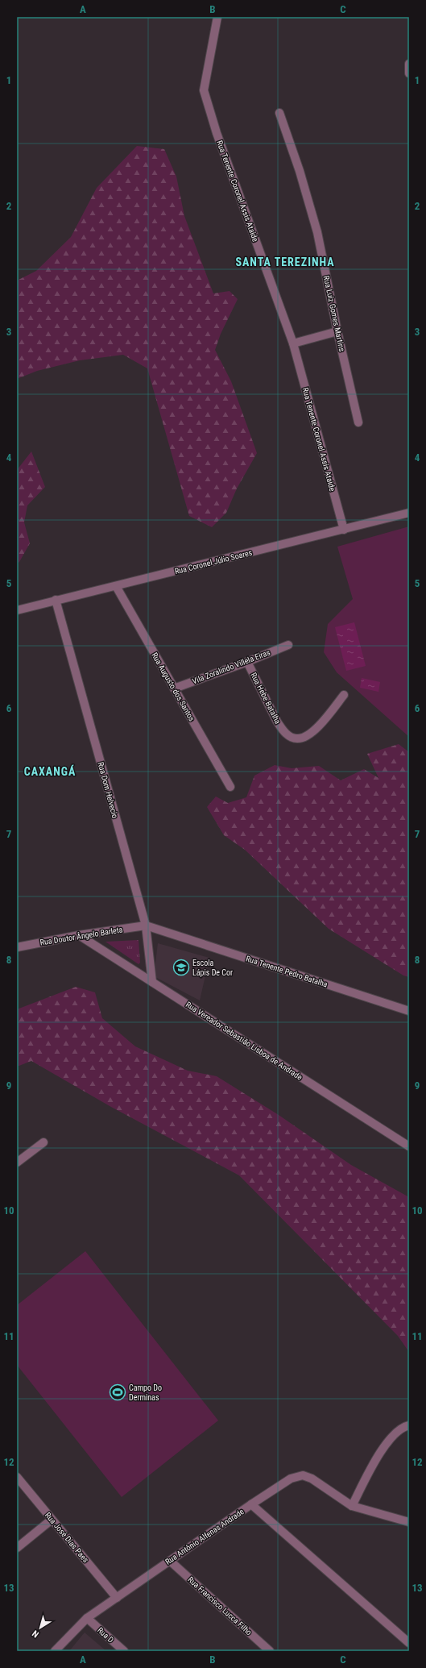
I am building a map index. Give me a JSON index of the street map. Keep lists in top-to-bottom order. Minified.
{"streets":{"street":["Rua Tenente Coronel Assis Ataide","Rua Luiz Gomes Martins","Rua Coronel Júlio Soares","Vila Zoralindo Villela Eiras","Rua Augusto dos Santos","Rua Hebe Batalha","Rua Dom Helvecio","Rua Doutor Ângelo Barleta","Rua Tenente Pedro Batalha","Rua Vereador Sebastião Lisboa de Andrade","Rua Antônio Alfenas Andrade","Rua José Dias Paes","Rua Francisco Lucca Filho","Rua D"]},"crossings":[["Rua Tenente Coronel Assis Ataide","Rua Coronel Júlio Soares"],["Rua Coronel Júlio Soares","Rua Augusto dos Santos"],["Rua Coronel Júlio Soares","Rua Dom Helvecio"],["Vila Zoralindo Villela Eiras","Rua Augusto dos Santos"],["Vila Zoralindo Villela Eiras","Rua Hebe Batalha"],["Rua Dom Helvecio","Rua Doutor Ângelo Barleta"],["Rua Dom Helvecio","Rua Tenente Pedro Batalha"],["Rua Dom Helvecio","Rua Vereador Sebastião Lisboa de Andrade"],["Rua Doutor Ângelo Barleta","Rua Tenente Pedro Batalha"],["Rua Doutor Ângelo Barleta","Rua Vereador Sebastião Lisboa de Andrade"],["Rua Antônio Alfenas Andrade","Rua José Dias Paes"],["Rua Antônio Alfenas Andrade","Rua Francisco Lucca Filho"],["Rua Antônio Alfenas Andrade","Rua D"]],"districts":["SANTA TEREZINHA","CAXANGÁ"],"places":{"school or university":["Escola Lápis De Cor"],"sports":["Campo Do Derminas"]},"north":"bottom left","grid":{"columns":["A","B","C"],"rows":["1","2","3","4","5","6","7","8","9","10","11","12","13"]}}
